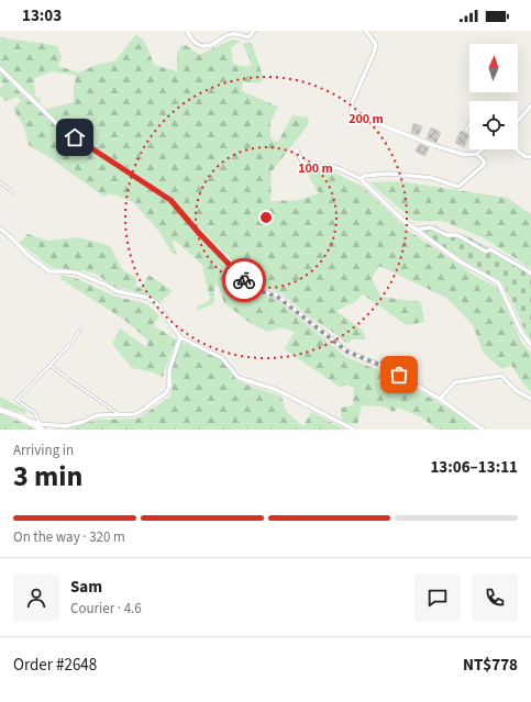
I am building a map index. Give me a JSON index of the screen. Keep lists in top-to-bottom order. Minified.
{"north":"top","page":{"status":"13:03","heading":["3 min","Arriving in","13:06–13:11"],"panel":["Sam","Courier · 4.6","Order #2648","NT$778"],"bar":"On the way · 320 m"},"rings":["200 m","100 m"]}
